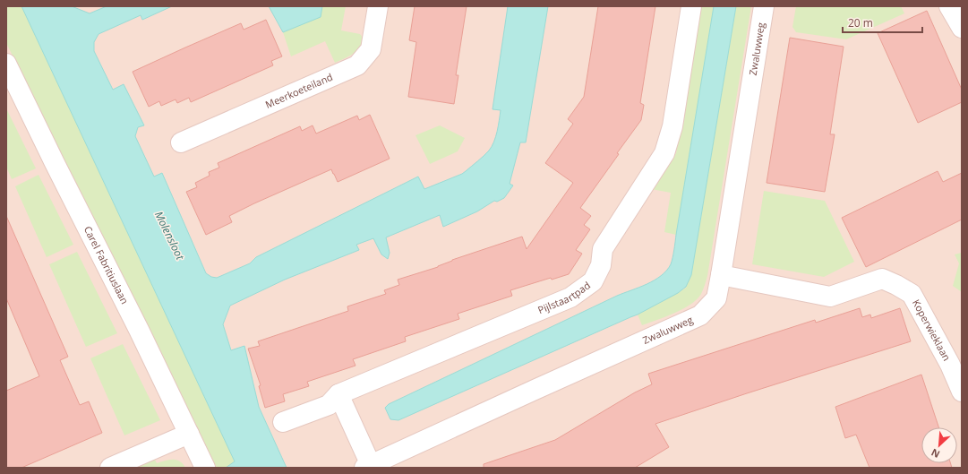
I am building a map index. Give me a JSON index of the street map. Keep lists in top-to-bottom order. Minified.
{"streets":{"street":["Zwaluwweg","Meerkoeteiland","Carel Fabritiuslaan","Pijlstaartpad","Koperwieklaan"]},"crossings":[["Zwaluwweg","Koperwieklaan"]],"water":["Molensloot"],"scale_bar":"20 m","north":"bottom left"}
